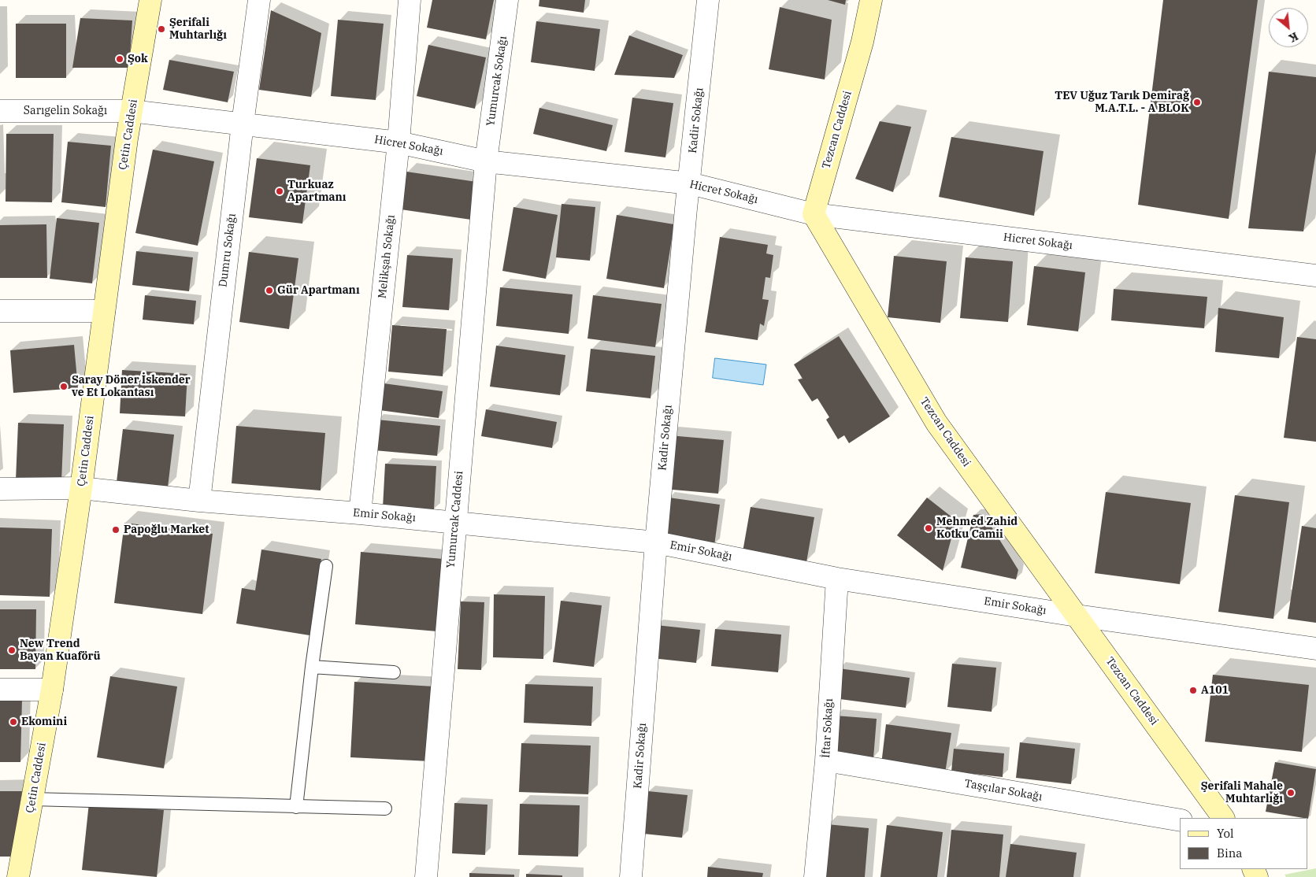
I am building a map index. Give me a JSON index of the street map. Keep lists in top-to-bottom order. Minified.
{"streets":{"street":["Yumurcak Sokağı","Sarıgelin Sokağı","Kadir Sokağı","Tezcan Caddesi","Çetin Caddesi","Hicret Sokağı","Dumru Sokağı","Melikşah Sokağı","Emir Sokağı","Yumurcak Caddesi","İftar Sokağı","Taşçılar Sokağı"]},"crossings":[["Yumurcak Sokağı","Hicret Sokağı"],["Yumurcak Sokağı","Yumurcak Caddesi"],["Sarıgelin Sokağı","Çetin Caddesi"],["Sarıgelin Sokağı","Hicret Sokağı"],["Kadir Sokağı","Hicret Sokağı"],["Kadir Sokağı","Emir Sokağı"],["Tezcan Caddesi","Hicret Sokağı"],["Tezcan Caddesi","Emir Sokağı"],["Çetin Caddesi","Hicret Sokağı"],["Çetin Caddesi","Emir Sokağı"],["Hicret Sokağı","Dumru Sokağı"],["Hicret Sokağı","Melikşah Sokağı"],["Hicret Sokağı","Yumurcak Caddesi"],["Dumru Sokağı","Emir Sokağı"],["Melikşah Sokağı","Emir Sokağı"],["Emir Sokağı","Yumurcak Caddesi"],["Emir Sokağı","İftar Sokağı"],["İftar Sokağı","Taşçılar Sokağı"]],"places":["Şerifali Muhtarlığı","Şok","TEV Uğuz Tarık Demirağ M.A.T.L. - A BLOK","Turkuaz Apartmanı","Gür Apartmanı","Saray Döner İskender ve Et Lokantası","Mehmed Zahid Kotku Camii","Papoğlu Market","New Trend Bayan Kuaförü","A101","Ekomini","Şerifali Mahale Muhtarlığı"],"legend":["Yol","Bina"],"north":"bottom right"}
